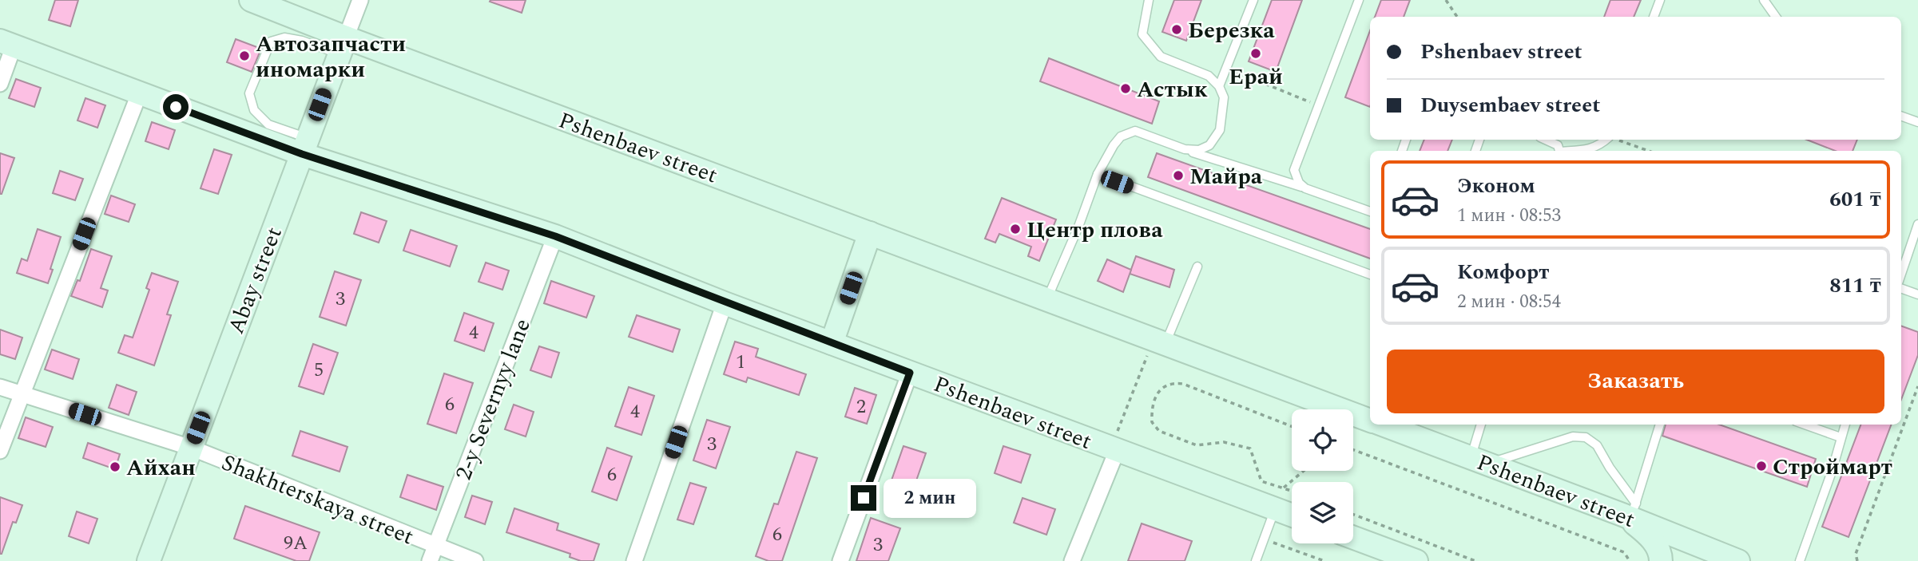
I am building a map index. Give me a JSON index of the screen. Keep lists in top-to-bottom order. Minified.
{"streets":{"main road":["Pshenbaev street","Abay street"],"street":["2-y Severnyy lane","Shakhterskaya street"]},"crossings":[["Pshenbaev street","Abay street"],["Pshenbaev street","2-y Severnyy lane"],["Abay street","Shakhterskaya street"],["2-y Severnyy lane","Shakhterskaya street"]],"places":["Березка","Ерай","Автозапчасти иномарки","Астык","Майра","Центр плова","Строймарт","Айхан"],"house_numbers":["3","4","1","5","6","2","4","3","6","6","9А","3"],"page":{"banner":["Pshenbaev street","Duysembaev street"],"list":[{"name":"Эконом","note":"1 мин · 08:53","value":"601 ₸"},{"name":"Комфорт","note":"2 мин · 08:54","value":"811 ₸"}],"buttons":"Заказать","bubble":"2 мин"}}
